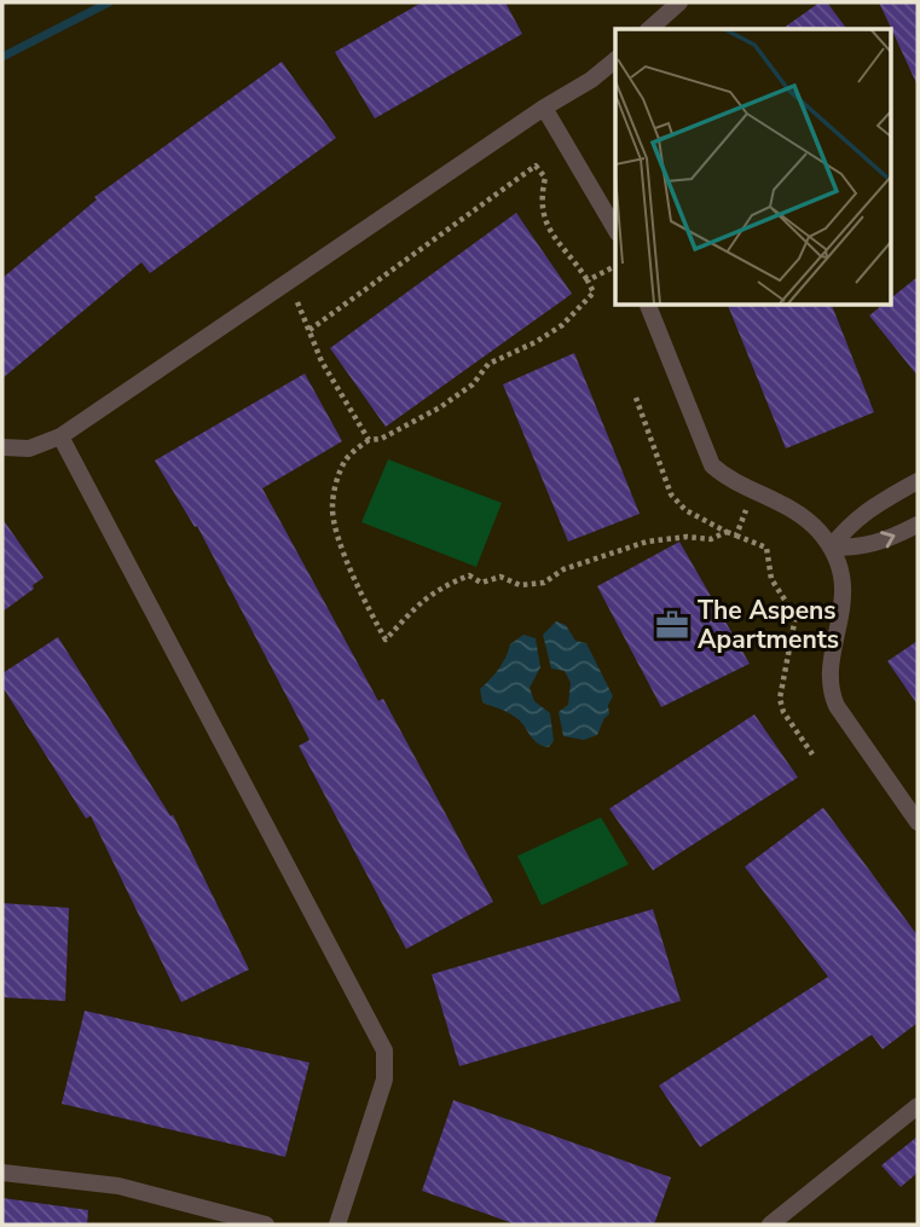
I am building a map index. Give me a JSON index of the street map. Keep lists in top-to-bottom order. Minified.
{"places":{"office":["The Aspens Apartments"]}}
